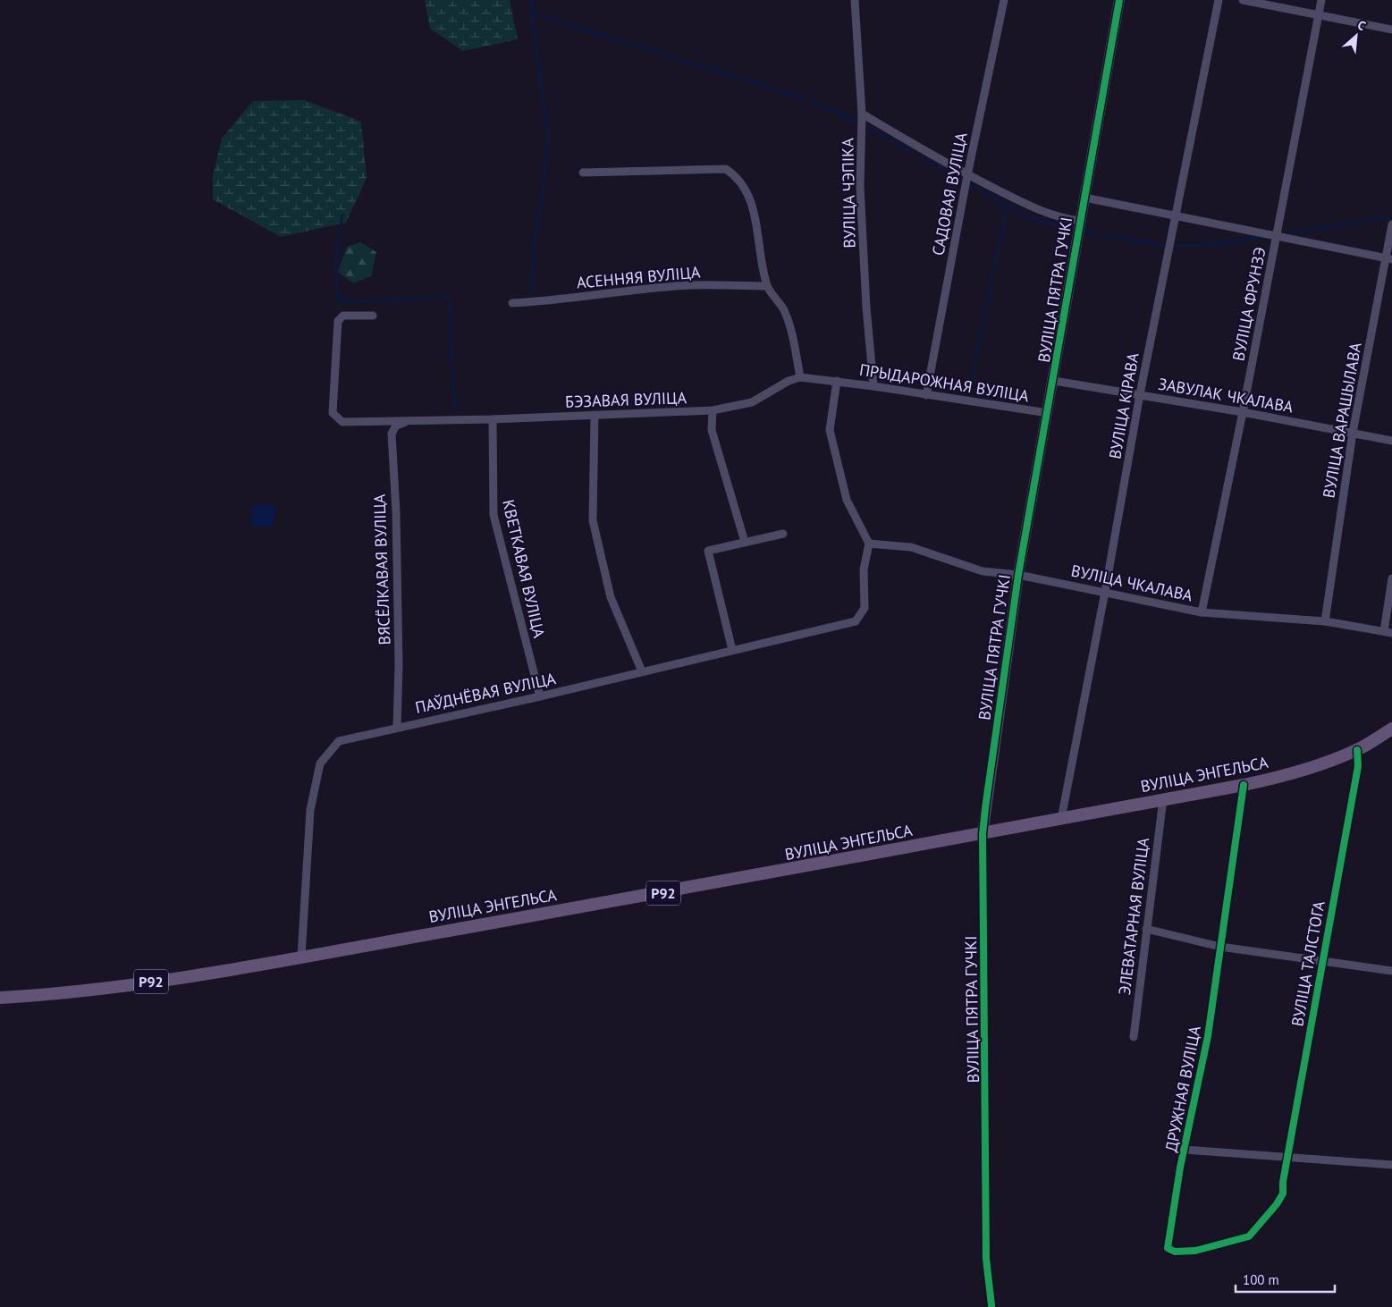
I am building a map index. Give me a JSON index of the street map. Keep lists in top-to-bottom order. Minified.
{"streets":{"main road":["ВУЛІЦА ЭНГЕЛЬСА","Р92"],"street":["ВУЛІЦА ЧЭПІКА","САДОВАЯ ВУЛІЦА","АСЕННЯЯ ВУЛІЦА","ВУЛІЦА ПЯТРА ГУЧКІ","ВУЛІЦА ФРУНЗЭ","ПРЫДАРОЖНАЯ ВУЛІЦА","ЗАВУЛАК ЧКАЛАВА","БЭЗАВАЯ ВУЛІЦА","ВУЛІЦА КІРАВА","ВУЛІЦА ВАРАШЫЛАВА","КВЕТКАВАЯ ВУЛІЦА","ВЯСЁЛКАВАЯ ВУЛІЦА","ВУЛІЦА ЧКАЛАВА","ПАЎДНЁВАЯ ВУЛІЦА","ЭЛЕВАТАРНАЯ ВУЛІЦА","ВУЛІЦА ТАЛСТОГА","ДРУЖНАЯ ВУЛІЦА"]},"crossings":[["ВУЛІЦА ЧЭПІКА","ПРЫДАРОЖНАЯ ВУЛІЦА"],["САДОВАЯ ВУЛІЦА","ПРЫДАРОЖНАЯ ВУЛІЦА"],["ВУЛІЦА ПЯТРА ГУЧКІ","ПРЫДАРОЖНАЯ ВУЛІЦА"],["ВУЛІЦА ПЯТРА ГУЧКІ","ЗАВУЛАК ЧКАЛАВА"],["ВУЛІЦА ПЯТРА ГУЧКІ","ВУЛІЦА ЧКАЛАВА"],["ВУЛІЦА ПЯТРА ГУЧКІ","ВУЛІЦА ЭНГЕЛЬСА"],["ВУЛІЦА ФРУНЗЭ","ЗАВУЛАК ЧКАЛАВА"],["ВУЛІЦА ФРУНЗЭ","ВУЛІЦА ЧКАЛАВА"],["ПРЫДАРОЖНАЯ ВУЛІЦА","БЭЗАВАЯ ВУЛІЦА"],["ЗАВУЛАК ЧКАЛАВА","ВУЛІЦА КІРАВА"],["ЗАВУЛАК ЧКАЛАВА","ВУЛІЦА ВАРАШЫЛАВА"],["БЭЗАВАЯ ВУЛІЦА","КВЕТКАВАЯ ВУЛІЦА"],["БЭЗАВАЯ ВУЛІЦА","ВЯСЁЛКАВАЯ ВУЛІЦА"],["ВУЛІЦА КІРАВА","ВУЛІЦА ЧКАЛАВА"],["ВУЛІЦА КІРАВА","ВУЛІЦА ЭНГЕЛЬСА"],["ВУЛІЦА ВАРАШЫЛАВА","ВУЛІЦА ЧКАЛАВА"],["КВЕТКАВАЯ ВУЛІЦА","ПАЎДНЁВАЯ ВУЛІЦА"],["ВЯСЁЛКАВАЯ ВУЛІЦА","ПАЎДНЁВАЯ ВУЛІЦА"],["ВУЛІЦА ЧКАЛАВА","ПАЎДНЁВАЯ ВУЛІЦА"],["ПАЎДНЁВАЯ ВУЛІЦА","ВУЛІЦА ЭНГЕЛЬСА"],["ПАЎДНЁВАЯ ВУЛІЦА","Р92"],["ВУЛІЦА ЭНГЕЛЬСА","Р92"],["ВУЛІЦА ЭНГЕЛЬСА","ЭЛЕВАТАРНАЯ ВУЛІЦА"],["ВУЛІЦА ЭНГЕЛЬСА","ВУЛІЦА ТАЛСТОГА"],["ВУЛІЦА ЭНГЕЛЬСА","ДРУЖНАЯ ВУЛІЦА"],["ВУЛІЦА ТАЛСТОГА","ДРУЖНАЯ ВУЛІЦА"]],"scale_bar":"100 m","north":"top right"}
